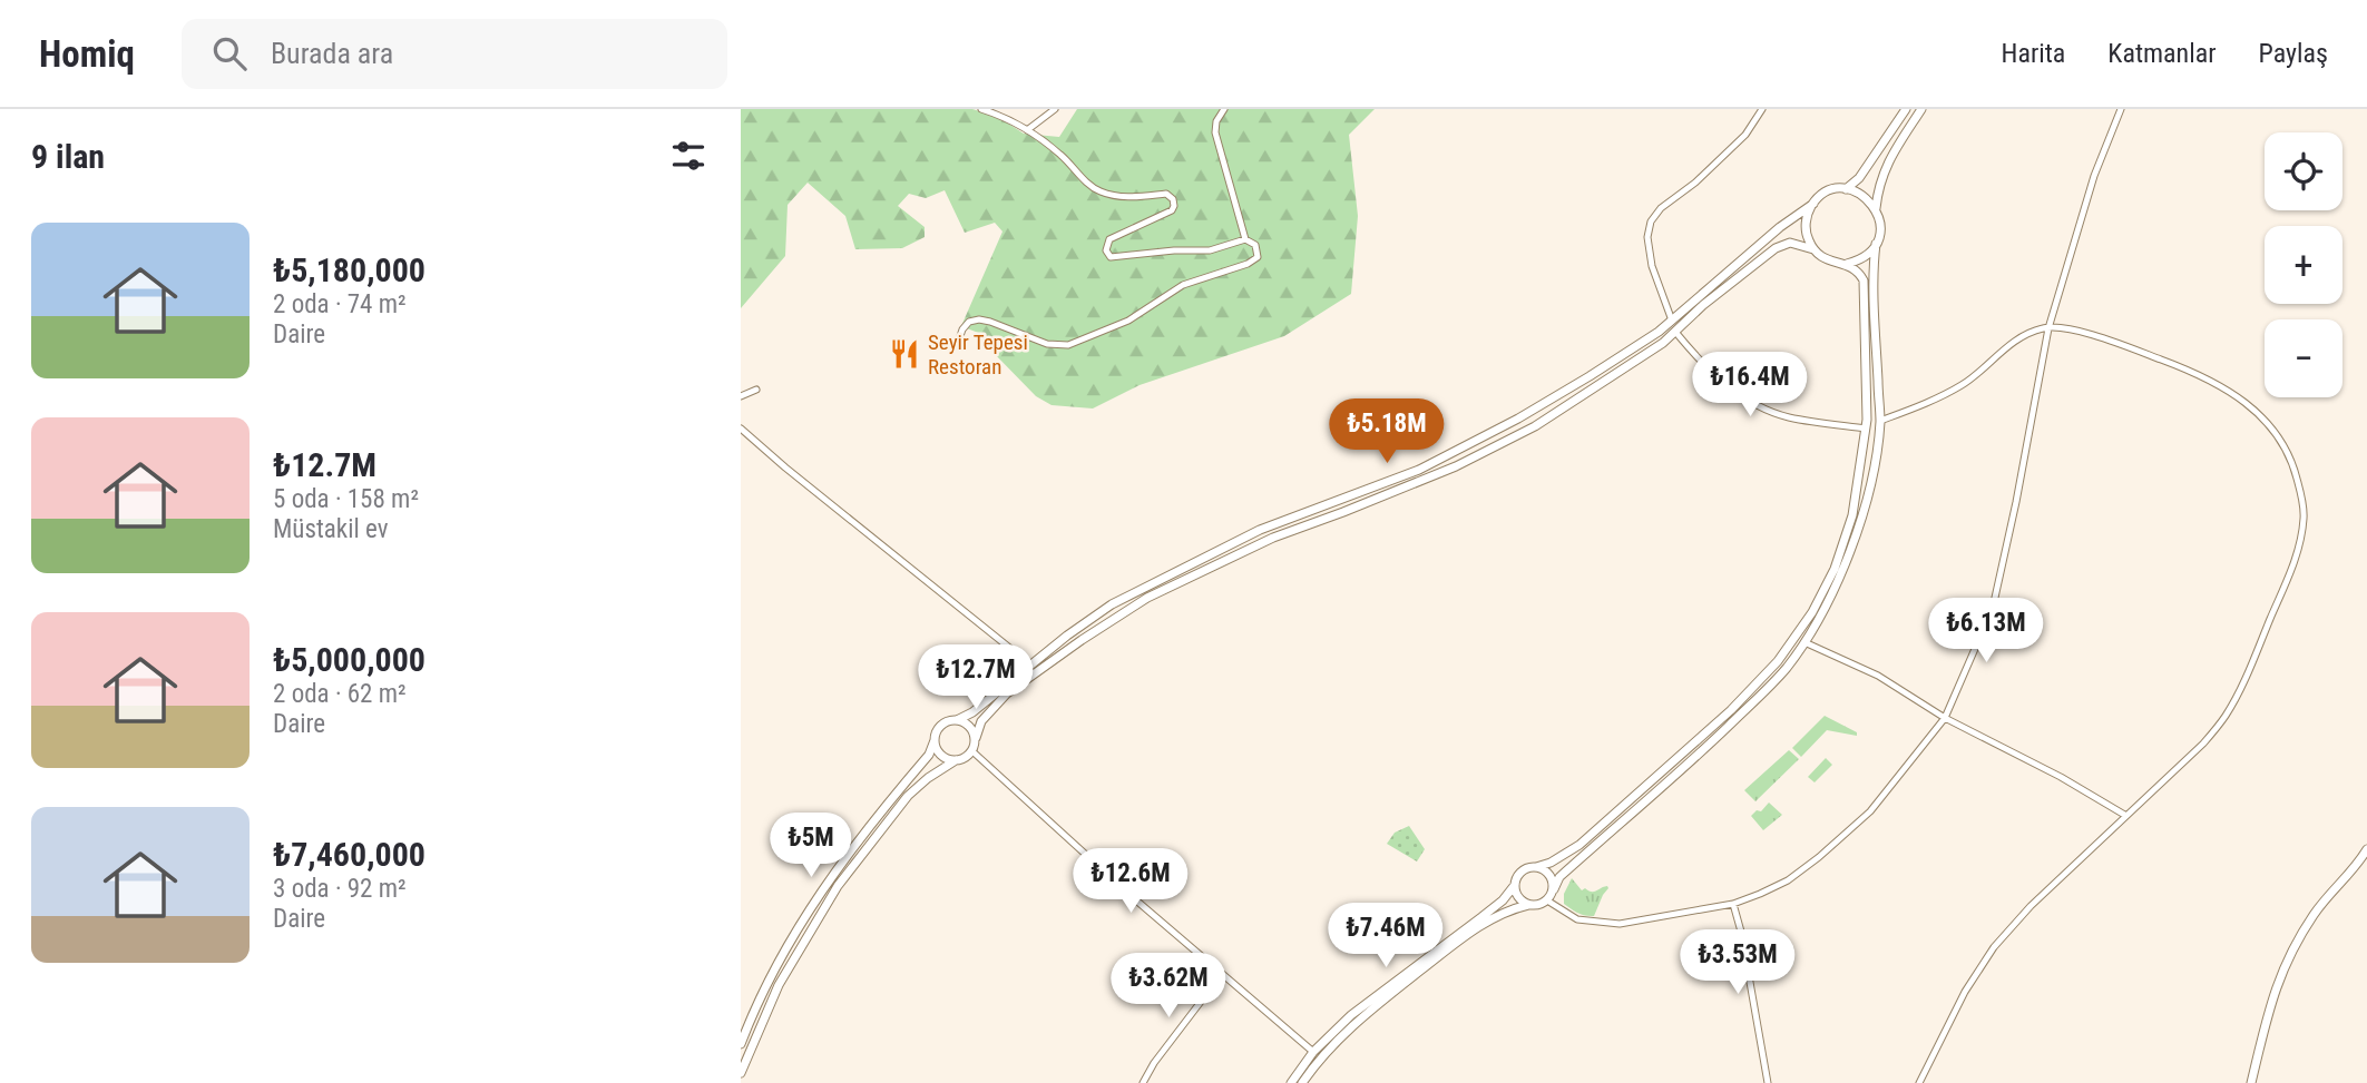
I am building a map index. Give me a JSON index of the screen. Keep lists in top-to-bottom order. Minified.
{"places":{"restaurant":["Seyir Tepesi Restoran"]},"page":{"header":"Homiq","search":"Burada ara","nav":["Harita","Katmanlar","Paylaş"],"heading":"9 ilan","map_buttons":["+","−"],"list":[{"name":"₺5,180,000","note":"2 oda · 74 m² · Daire"},{"name":"₺12.7M","note":"5 oda · 158 m² · Müstakil ev"},{"name":"₺5,000,000","note":"2 oda · 62 m² · Daire"},{"name":"₺7,460,000","note":"3 oda · 92 m² · Daire"}],"price":["₺16.4M","₺5.18M","₺6.13M","₺12.7M","₺5M","₺12.6M","₺7.46M","₺3.53M","₺3.62M"]}}
